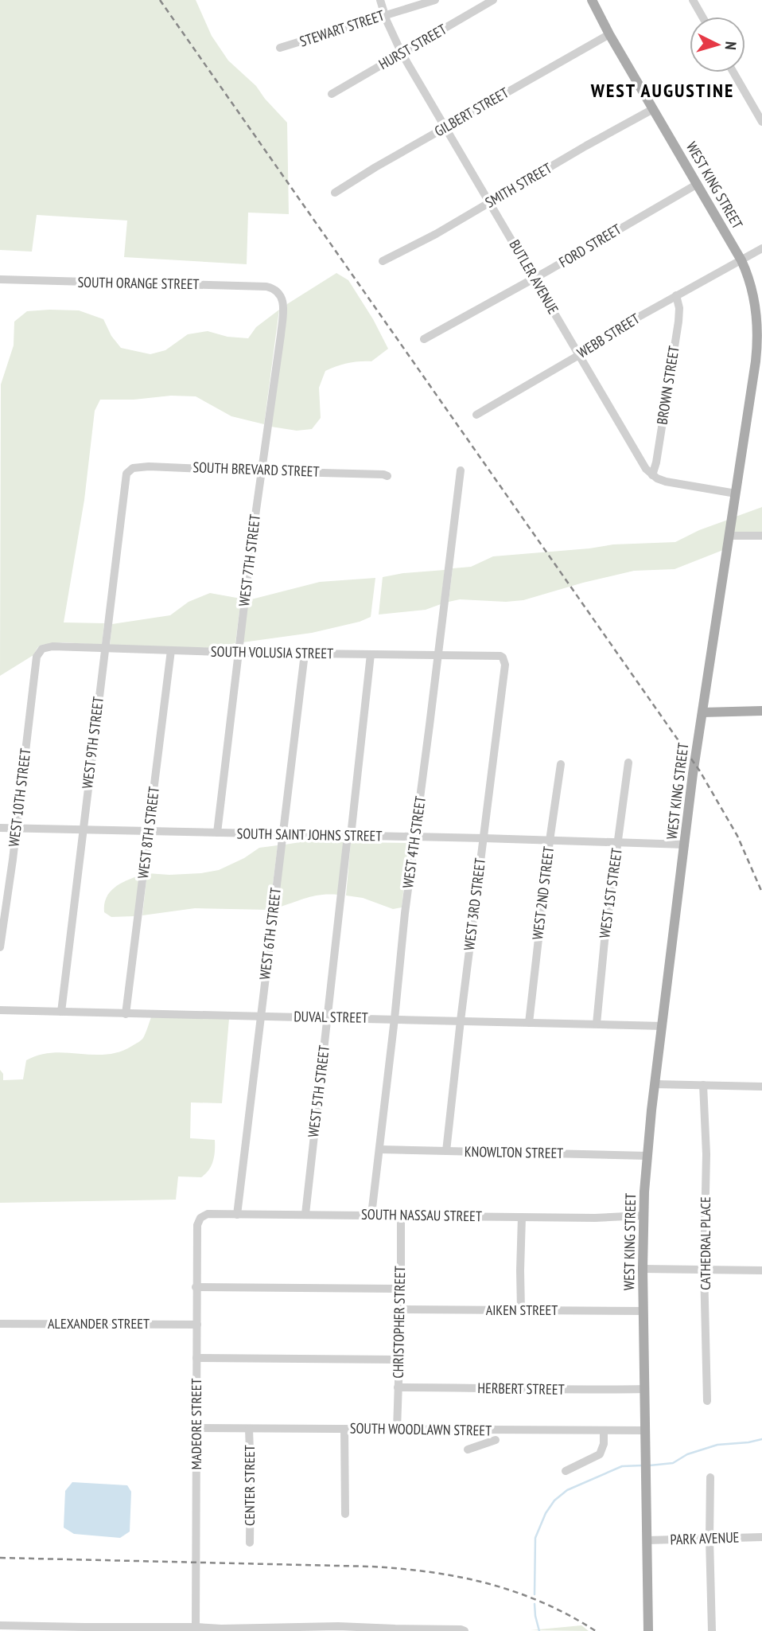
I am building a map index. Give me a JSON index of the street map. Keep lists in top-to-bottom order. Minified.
{"streets":{"main road":["WEST KING STREET"],"street":["STEWART STREET","HURST STREET","GILBERT STREET","SMITH STREET","FORD STREET","BUTLER AVENUE","SOUTH ORANGE STREET","WEBB STREET","BROWN STREET","SOUTH BREVARD STREET","WEST 7TH STREET","SOUTH VOLUSIA STREET","WEST 9TH STREET","WEST 10TH STREET","WEST 8TH STREET","SOUTH SAINT JOHNS STREET","WEST 4TH STREET","WEST 2ND STREET","WEST 1ST STREET","WEST 3RD STREET","WEST 6TH STREET","DUVAL STREET","WEST 5TH STREET","KNOWLTON STREET","SOUTH NASSAU STREET","CATHEDRAL PLACE","AIKEN STREET","CHRISTOPHER STREET","ALEXANDER STREET","HERBERT STREET","MADEORE STREET","SOUTH WOODLAWN STREET","CENTER STREET","PARK AVENUE"]},"crossings":[["STEWART STREET","BUTLER AVENUE"],["HURST STREET","BUTLER AVENUE"],["GILBERT STREET","WEST KING STREET"],["GILBERT STREET","BUTLER AVENUE"],["SMITH STREET","WEST KING STREET"],["SMITH STREET","BUTLER AVENUE"],["WEST KING STREET","FORD STREET"],["WEST KING STREET","WEBB STREET"],["WEST KING STREET","SOUTH SAINT JOHNS STREET"],["WEST KING STREET","DUVAL STREET"],["WEST KING STREET","KNOWLTON STREET"],["WEST KING STREET","SOUTH NASSAU STREET"],["WEST KING STREET","AIKEN STREET"],["WEST KING STREET","HERBERT STREET"],["WEST KING STREET","SOUTH WOODLAWN STREET"],["WEST KING STREET","PARK AVENUE"],["FORD STREET","BUTLER AVENUE"],["BUTLER AVENUE","WEBB STREET"],["BUTLER AVENUE","BROWN STREET"],["SOUTH ORANGE STREET","WEST 7TH STREET"],["WEBB STREET","BROWN STREET"],["SOUTH BREVARD STREET","WEST 7TH STREET"],["SOUTH BREVARD STREET","WEST 9TH STREET"],["WEST 7TH STREET","SOUTH VOLUSIA STREET"],["WEST 7TH STREET","SOUTH SAINT JOHNS STREET"],["SOUTH VOLUSIA STREET","WEST 9TH STREET"],["SOUTH VOLUSIA STREET","WEST 10TH STREET"],["SOUTH VOLUSIA STREET","WEST 8TH STREET"],["SOUTH VOLUSIA STREET","WEST 4TH STREET"],["SOUTH VOLUSIA STREET","WEST 3RD STREET"],["SOUTH VOLUSIA STREET","WEST 6TH STREET"],["SOUTH VOLUSIA STREET","WEST 5TH STREET"],["WEST 9TH STREET","SOUTH SAINT JOHNS STREET"],["WEST 9TH STREET","DUVAL STREET"],["WEST 10TH STREET","SOUTH SAINT JOHNS STREET"],["WEST 8TH STREET","SOUTH SAINT JOHNS STREET"],["WEST 8TH STREET","DUVAL STREET"],["SOUTH SAINT JOHNS STREET","WEST 4TH STREET"],["SOUTH SAINT JOHNS STREET","WEST 2ND STREET"],["SOUTH SAINT JOHNS STREET","WEST 1ST STREET"],["SOUTH SAINT JOHNS STREET","WEST 3RD STREET"],["SOUTH SAINT JOHNS STREET","WEST 6TH STREET"],["SOUTH SAINT JOHNS STREET","WEST 5TH STREET"],["WEST 4TH STREET","DUVAL STREET"],["WEST 4TH STREET","KNOWLTON STREET"],["WEST 4TH STREET","SOUTH NASSAU STREET"],["WEST 2ND STREET","DUVAL STREET"],["WEST 1ST STREET","DUVAL STREET"],["WEST 3RD STREET","DUVAL STREET"],["WEST 3RD STREET","KNOWLTON STREET"],["WEST 6TH STREET","DUVAL STREET"],["WEST 6TH STREET","SOUTH NASSAU STREET"],["DUVAL STREET","WEST 5TH STREET"],["WEST 5TH STREET","SOUTH NASSAU STREET"],["SOUTH NASSAU STREET","CHRISTOPHER STREET"],["SOUTH NASSAU STREET","MADEORE STREET"],["AIKEN STREET","CHRISTOPHER STREET"],["CHRISTOPHER STREET","HERBERT STREET"],["CHRISTOPHER STREET","SOUTH WOODLAWN STREET"],["ALEXANDER STREET","MADEORE STREET"],["MADEORE STREET","SOUTH WOODLAWN STREET"],["SOUTH WOODLAWN STREET","CENTER STREET"]],"districts":["WEST AUGUSTINE"],"north":"right"}
